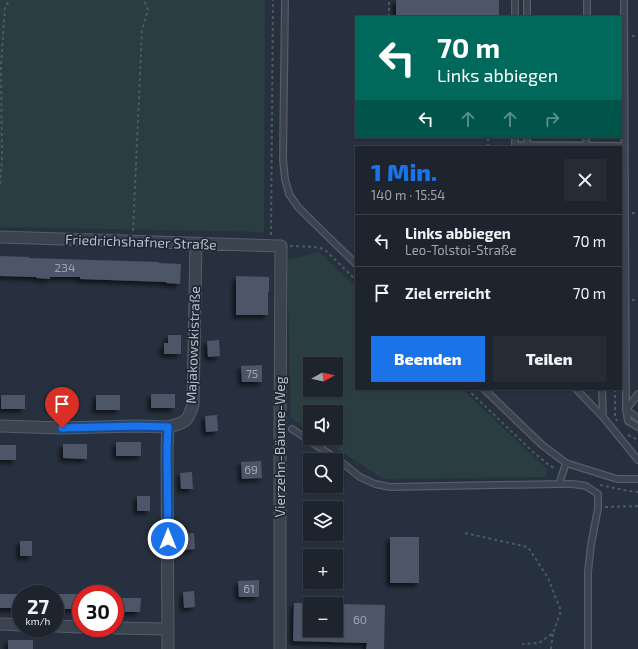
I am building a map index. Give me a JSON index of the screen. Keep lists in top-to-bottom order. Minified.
{"streets":{"street":["Friedrichshafner Straße","Majakowskistraße","Vierzehn-Bäume-Weg"]},"crossings":[["Friedrichshafner Straße","Majakowskistraße"],["Friedrichshafner Straße","Vierzehn-Bäume-Weg"]],"house_numbers":["234","75","69","61","60"],"north":"right","page":{"turn":["70 m","Links abbiegen"],"heading":["1 Min.","140 m · 15:54"],"list":[{"name":"Links abbiegen","note":"Leo-Tolstoi-Straße","value":"70 m"},{"name":"Ziel erreicht","value":"70 m"}],"buttons":["Beenden","Teilen"],"map_buttons":["+","−"],"speed":"27 km/h","limit":"30"}}
